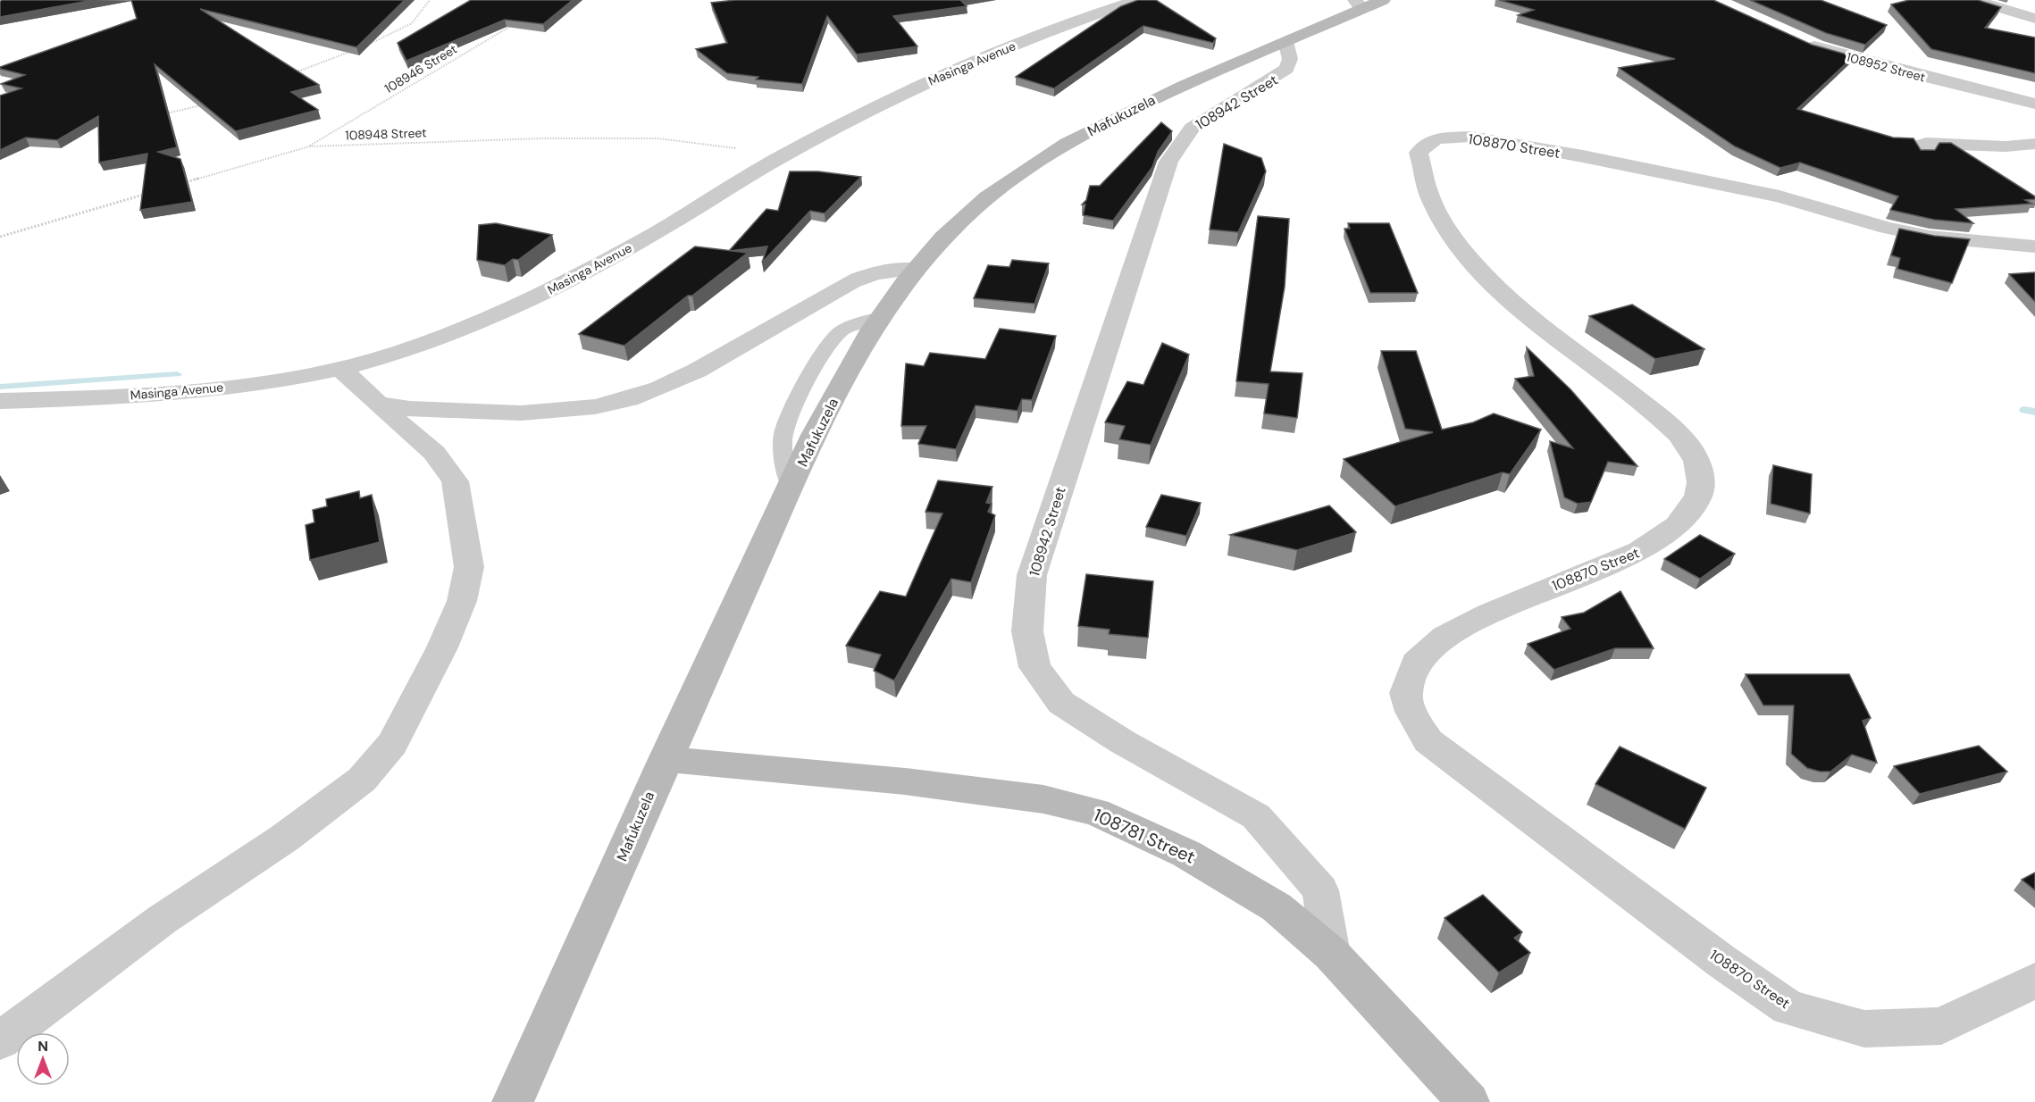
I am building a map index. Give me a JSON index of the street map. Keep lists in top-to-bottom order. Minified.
{"streets":{"main road":["Mafukuzela","108781 Street"],"street":["Masinga Avenue","108952 Street","108942 Street","108870 Street"],"path":["108946 Street","108948 Street"]},"crossings":[["Masinga Avenue","108948 Street"],["108946 Street","108948 Street"],["108942 Street","Mafukuzela"],["108942 Street","108781 Street"],["Mafukuzela","108781 Street"]],"north":"top"}
